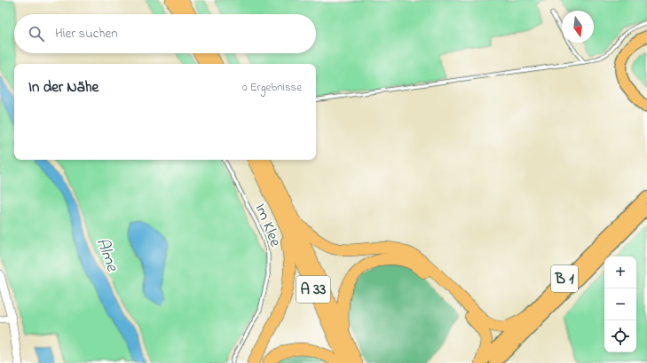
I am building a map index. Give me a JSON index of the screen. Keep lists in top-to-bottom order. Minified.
{"streets":{"highway":["B 1","A 33"],"lane":["Im Klee"]},"water":["Alme"],"north":"bottom","page":{"search":"Hier suchen","heading":["In der Nähe","0 Ergebnisse"],"map_buttons":["+","−"]}}
